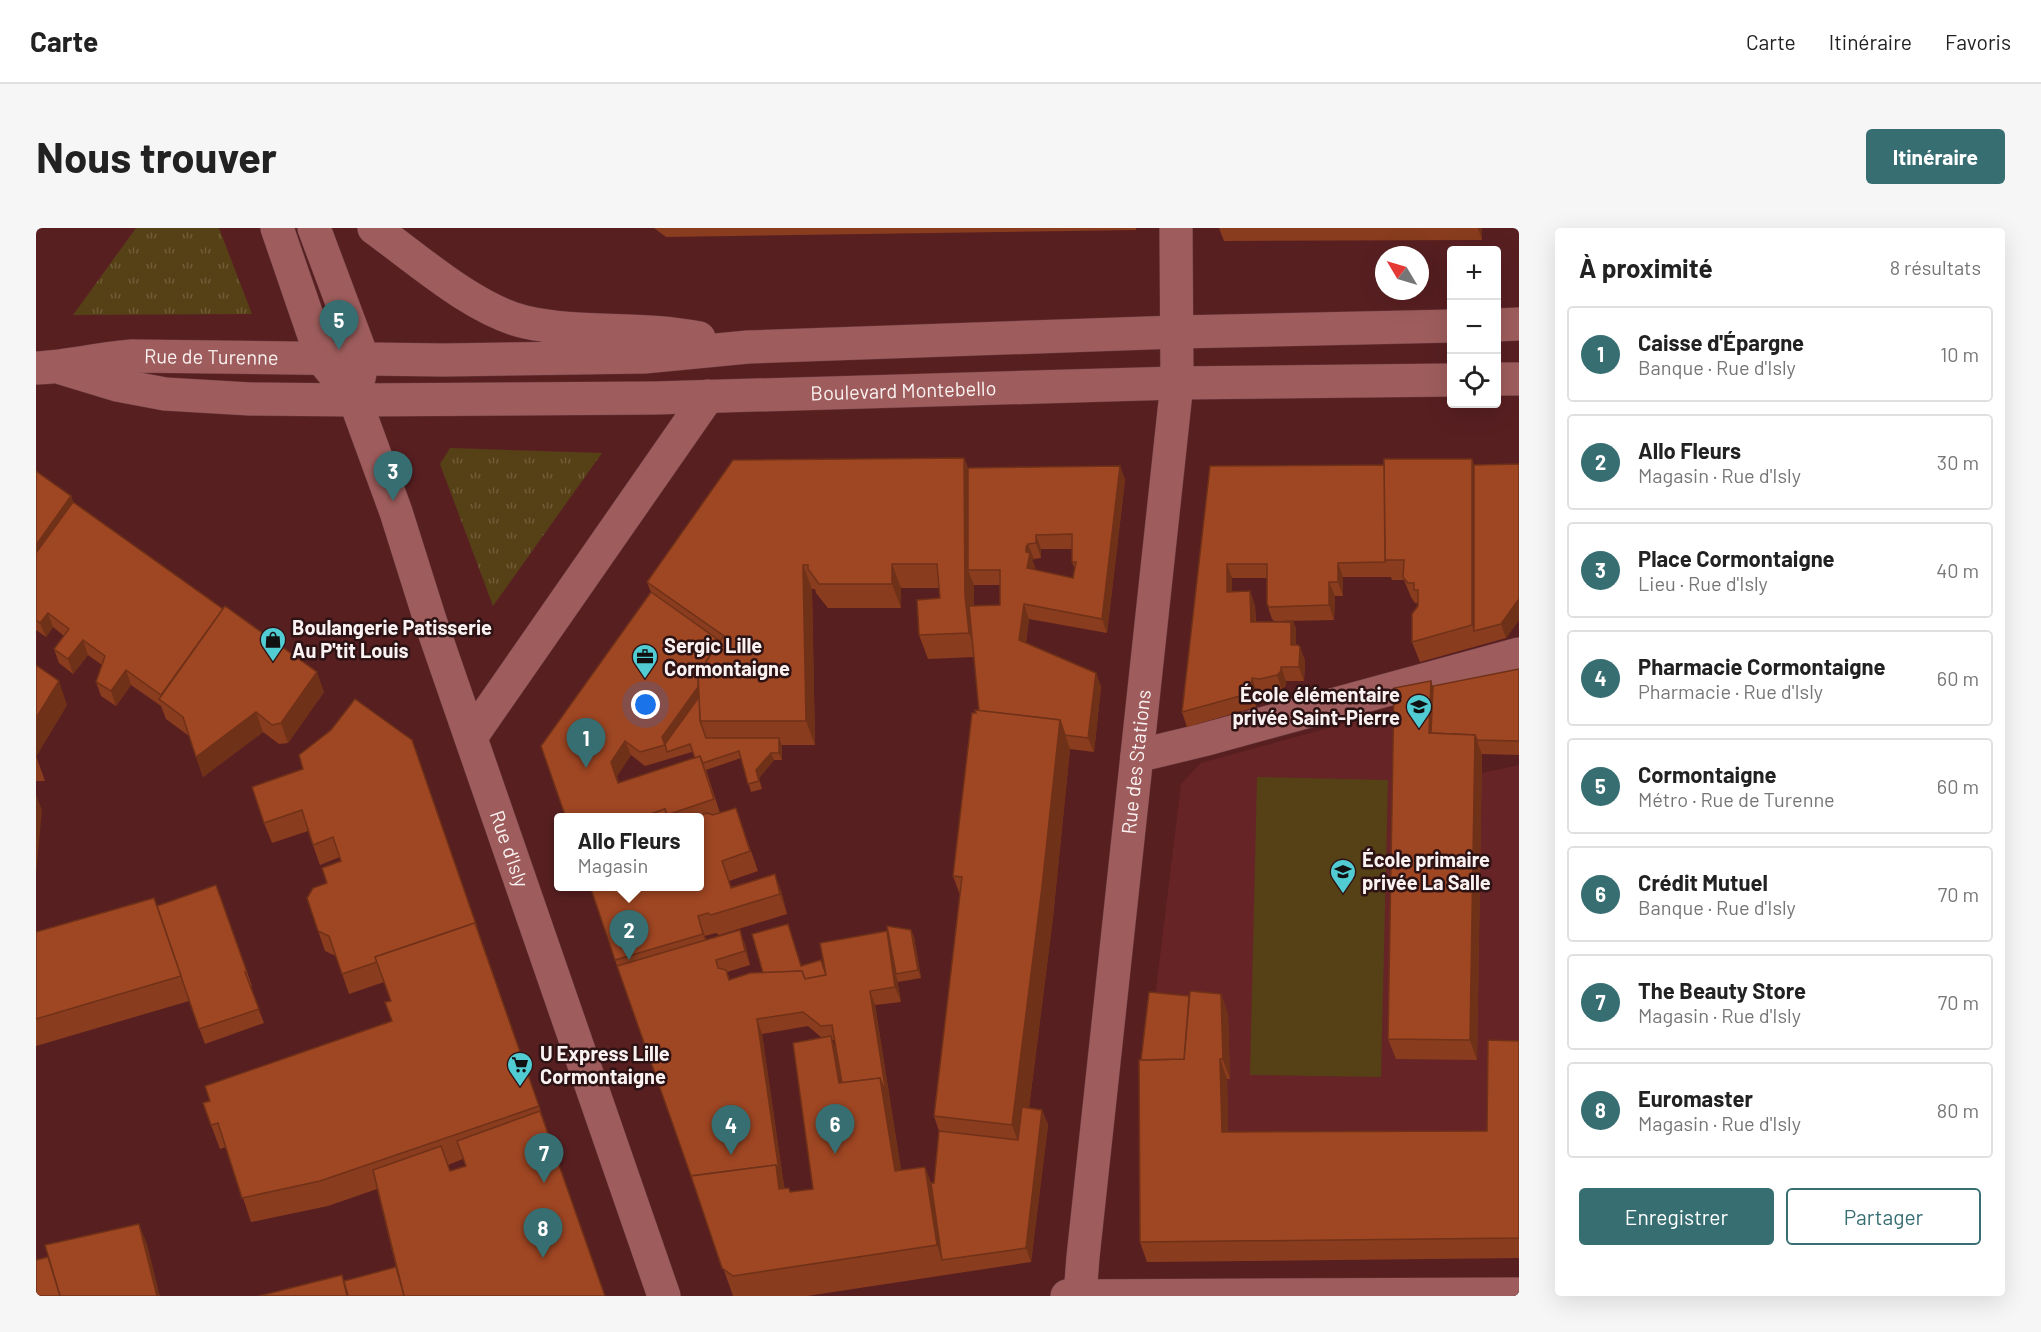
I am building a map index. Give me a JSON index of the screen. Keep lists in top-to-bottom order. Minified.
{"streets":{"main road":["Rue de Turenne","Boulevard Montebello","Rue des Stations","Rue d'Isly"]},"crossings":[["Rue de Turenne","Boulevard Montebello"],["Rue de Turenne","Rue d'Isly"],["Boulevard Montebello","Rue des Stations"],["Boulevard Montebello","Rue d'Isly"]],"places":{"shop":["Boulangerie Patisserie Au P'tit Louis"],"office":["Sergic Lille Cormontaigne"],"school or university":["École élémentaire privée Saint-Pierre","École primaire privée La Salle"],"supermarket":["U Express Lille Cormontaigne"]},"north":"top left","page":{"header":"Carte","nav":["Carte","Itinéraire","Favoris"],"buttons":["Itinéraire",["Enregistrer","Partager"]],"title":"Nous trouver","heading":["À proximité","8 résultats"],"map_buttons":["+","−"],"pins":["5","3","1","2","6","4","7","8"],"list":[{"mark":"1","name":"Caisse d'Épargne","note":"Banque · Rue d'Isly","value":"10 m"},{"mark":"2","name":"Allo Fleurs","note":"Magasin · Rue d'Isly","value":"30 m"},{"mark":"3","name":"Place Cormontaigne","note":"Lieu · Rue d'Isly","value":"40 m"},{"mark":"4","name":"Pharmacie Cormontaigne","note":"Pharmacie · Rue d'Isly","value":"60 m"},{"mark":"5","name":"Cormontaigne","note":"Métro · Rue de Turenne","value":"60 m"},{"mark":"6","name":"Crédit Mutuel","note":"Banque · Rue d'Isly","value":"70 m"},{"mark":"7","name":"The Beauty Store","note":"Magasin · Rue d'Isly","value":"70 m"},{"mark":"8","name":"Euromaster","note":"Magasin · Rue d'Isly","value":"80 m"}],"popup":["Allo Fleurs","Magasin"]}}
